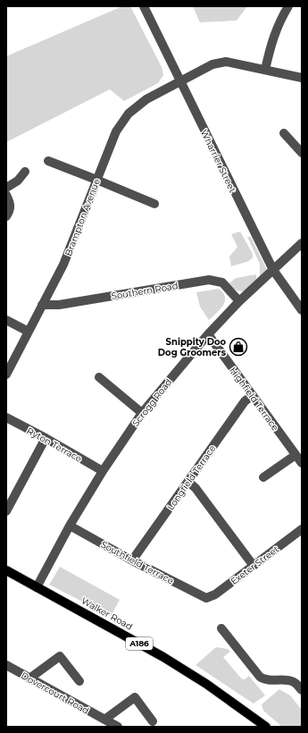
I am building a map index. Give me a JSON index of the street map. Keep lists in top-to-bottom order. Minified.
{"streets":{"main road":["Walker Road","A186"],"street":["Wharrier Street","Brampton Avenue","Southern Road","Highfield Terrace","Scrogg Road","Ryton Terrace","Longfield Terrace","Southfield Terrace","Exeter Street","Dovercourt Road"]},"crossings":[["Wharrier Street","Brampton Avenue"],["Wharrier Street","Scrogg Road"],["Brampton Avenue","Southern Road"],["Southern Road","Scrogg Road"],["Highfield Terrace","Scrogg Road"],["Highfield Terrace","Longfield Terrace"],["Scrogg Road","Ryton Terrace"],["Scrogg Road","Southfield Terrace"],["Scrogg Road","Walker Road"],["Longfield Terrace","Southfield Terrace"],["Southfield Terrace","Exeter Street"]],"places":{"shop":["Snippity Doo Dog Groomers"]}}
